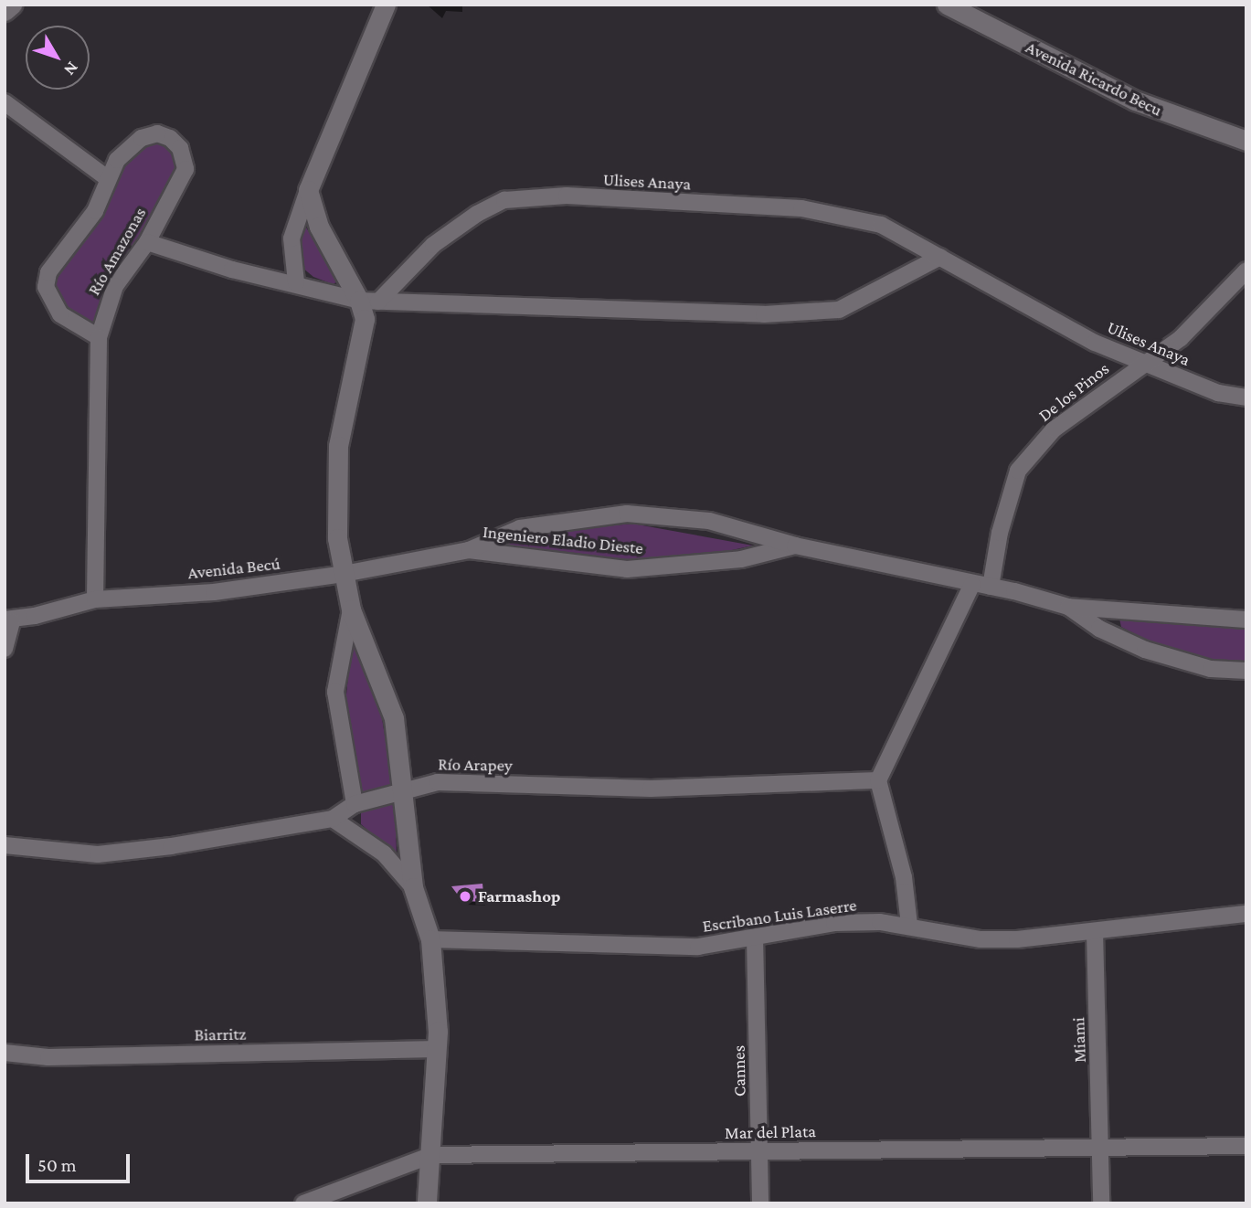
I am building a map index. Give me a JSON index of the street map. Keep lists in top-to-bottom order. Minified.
{"streets":{"street":["Avenida Ricardo Becu","Ulises Anaya","Río Amazonas","De los Pinos","Ingeniero Eladio Dieste","Avenida Becú","Río Arapey","Escribano Luis Laserre","Biarritz","Miami","Cannes","Mar del Plata"]},"crossings":[["Ulises Anaya","De los Pinos"],["Río Amazonas","Avenida Becú"],["De los Pinos","Ingeniero Eladio Dieste"],["Ingeniero Eladio Dieste","Avenida Becú"],["Escribano Luis Laserre","Miami"],["Escribano Luis Laserre","Cannes"],["Miami","Mar del Plata"],["Cannes","Mar del Plata"]],"places":["Farmashop"],"scale_bar":"50 m","north":"bottom right"}
